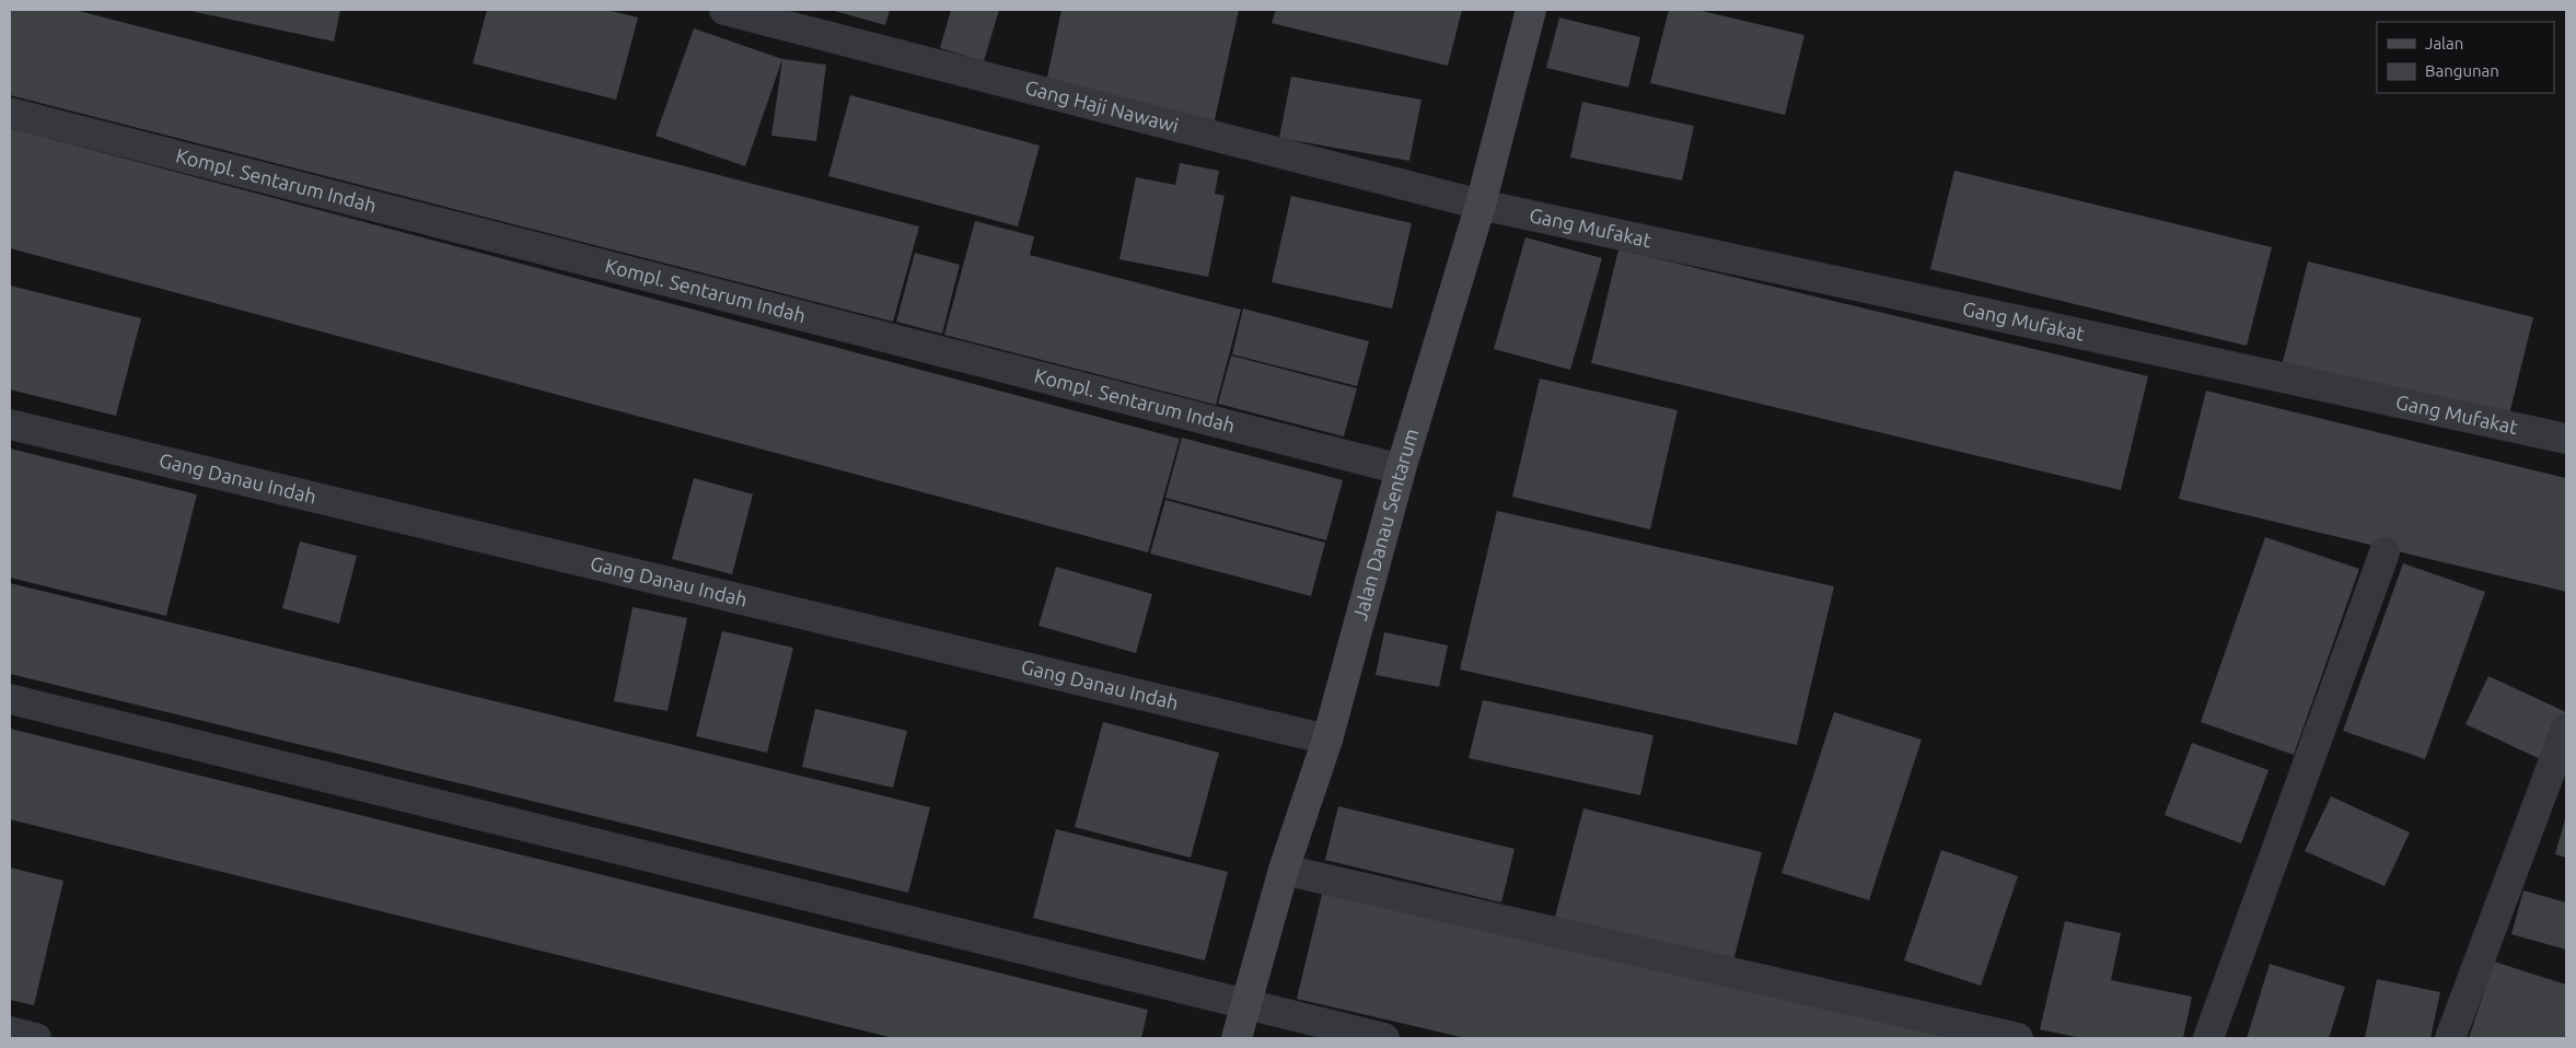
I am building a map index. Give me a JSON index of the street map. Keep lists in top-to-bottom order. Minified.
{"streets":{"street":["Gang Haji Nawawi","Kompl. Sentarum Indah","Gang Mufakat","Gang Danau Indah","Jalan Danau Sentarum"]},"crossings":[["Gang Haji Nawawi","Gang Mufakat"],["Gang Haji Nawawi","Jalan Danau Sentarum"],["Kompl. Sentarum Indah","Jalan Danau Sentarum"],["Gang Mufakat","Jalan Danau Sentarum"],["Gang Danau Indah","Jalan Danau Sentarum"]],"legend":["Jalan","Bangunan"]}
